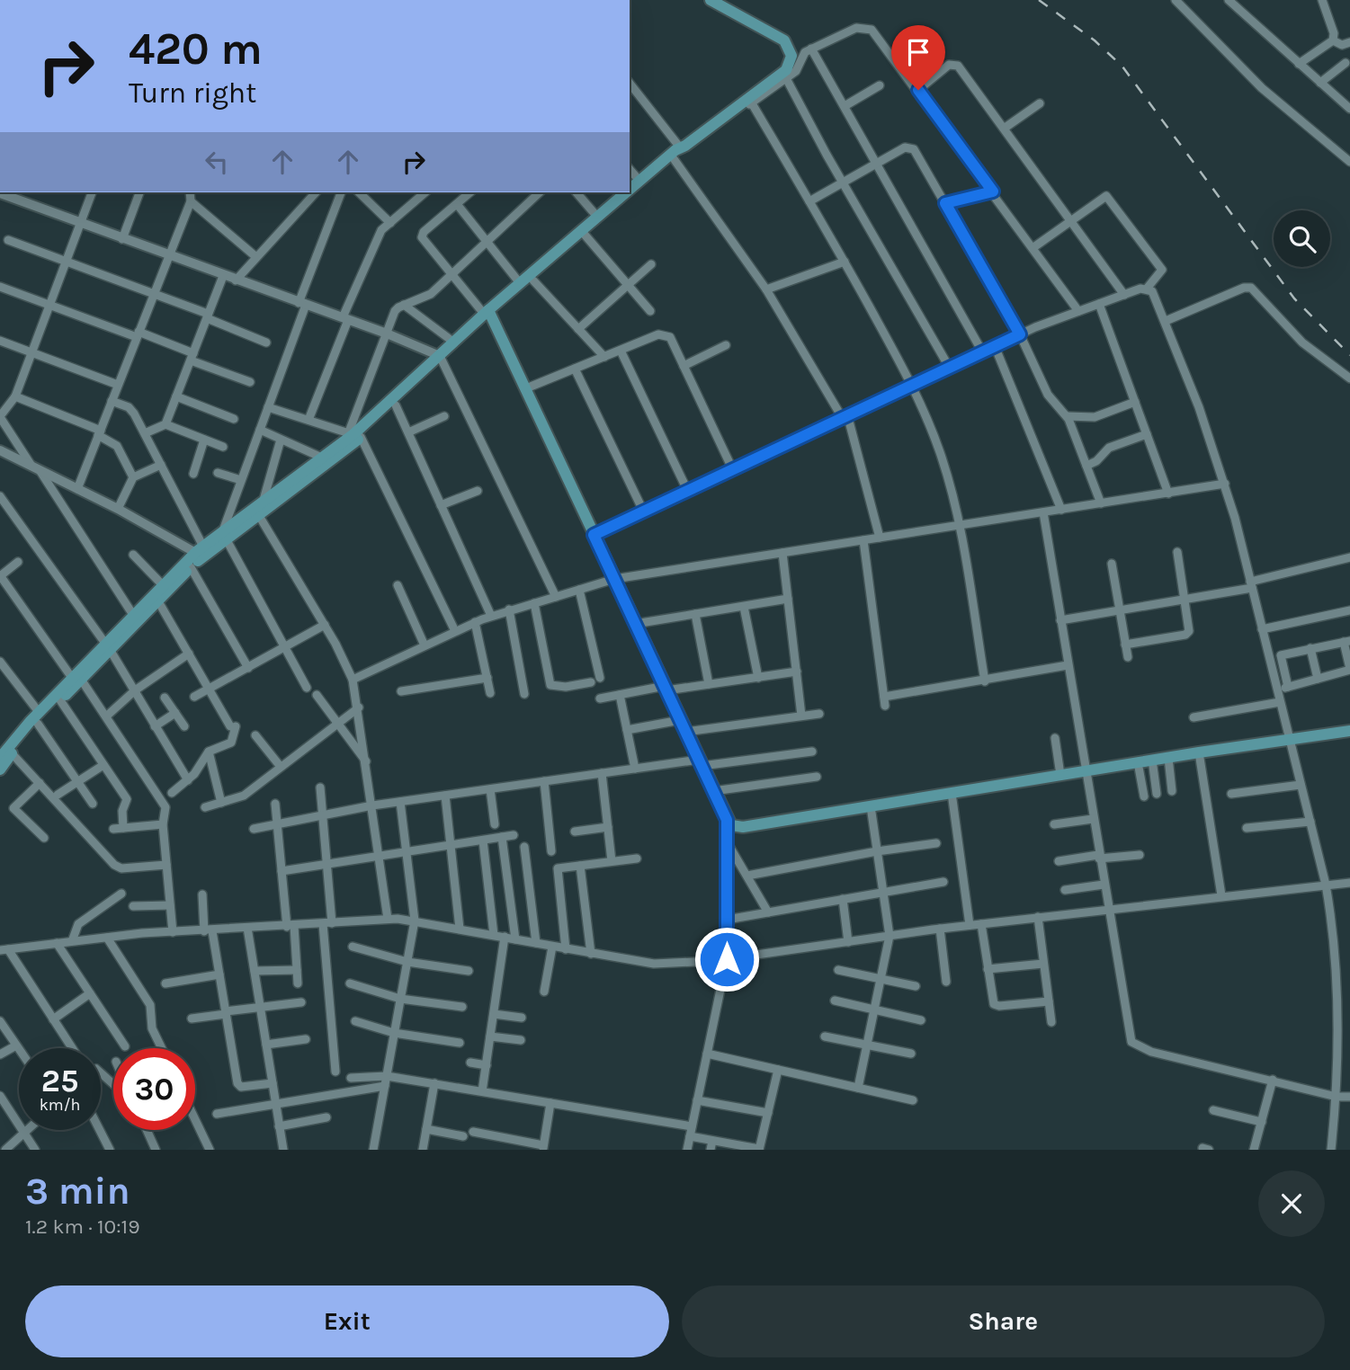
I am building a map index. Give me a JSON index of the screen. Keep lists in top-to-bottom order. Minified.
{"page":{"turn":["420 m","Turn right"],"speed":"25 km/h","limit":"30","heading":["3 min","1.2 km · 10:19"],"buttons":["Exit","Share"]}}
